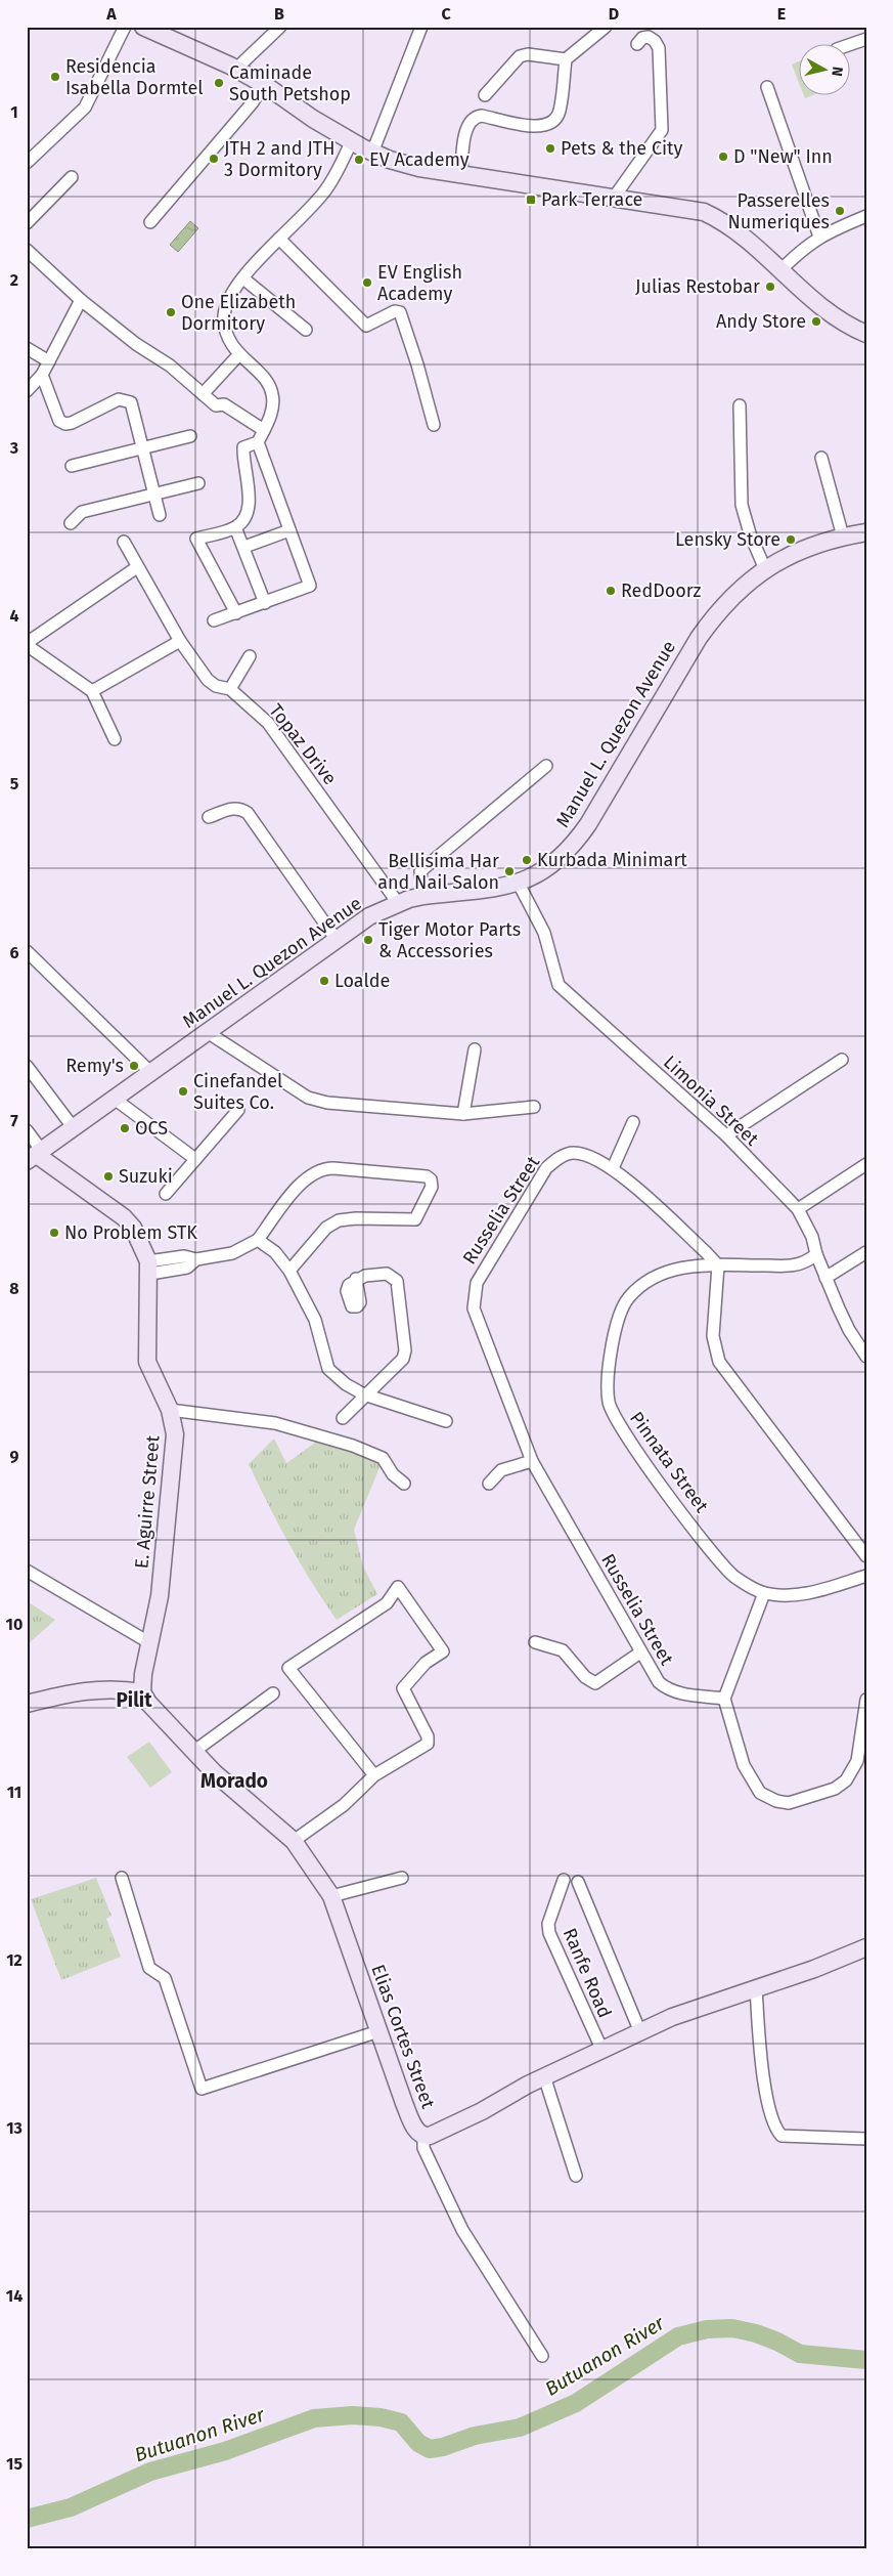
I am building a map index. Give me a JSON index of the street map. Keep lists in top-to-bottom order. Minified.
{"streets":{"main road":["Manuel L. Quezon Avenue","E. Aguirre Street","Elias Cortes Street"],"street":["Topaz Drive","Limonia Street","Russelia Street","Pinnata Street","Ranfe Road"]},"crossings":[["Manuel L. Quezon Avenue","Topaz Drive"],["Manuel L. Quezon Avenue","Limonia Street"],["Manuel L. Quezon Avenue","E. Aguirre Street"],["Limonia Street","Pinnata Street"],["Russelia Street","Pinnata Street"],["E. Aguirre Street","Elias Cortes Street"],["Ranfe Road","Elias Cortes Street"]],"districts":["Pilit","Morado"],"water":["Butuanon River"],"places":{"other":["Residencia Isabella Dormtel","Caminade South Petshop","Pets & the City","D \"New\" Inn","JTH 2 and JTH 3 Dormitory","EV Academy","Passerelles Numeriques","EV English Academy","Julias Restobar","One Elizabeth Dormitory","Andy Store","Lensky Store","RedDoorz","Kurbada Minimart","Bellisima Har and Nail Salon","Tiger Motor Parts & Accessories","Loalde","Remy's","Cinefandel Suites Co.","OCS","Suzuki","No Problem STK"],"transit":["Park Terrace"]},"north":"right","grid":{"columns":["A","B","C","D","E"],"rows":["1","2","3","4","5","6","7","8","9","10","11","12","13","14","15"]}}
